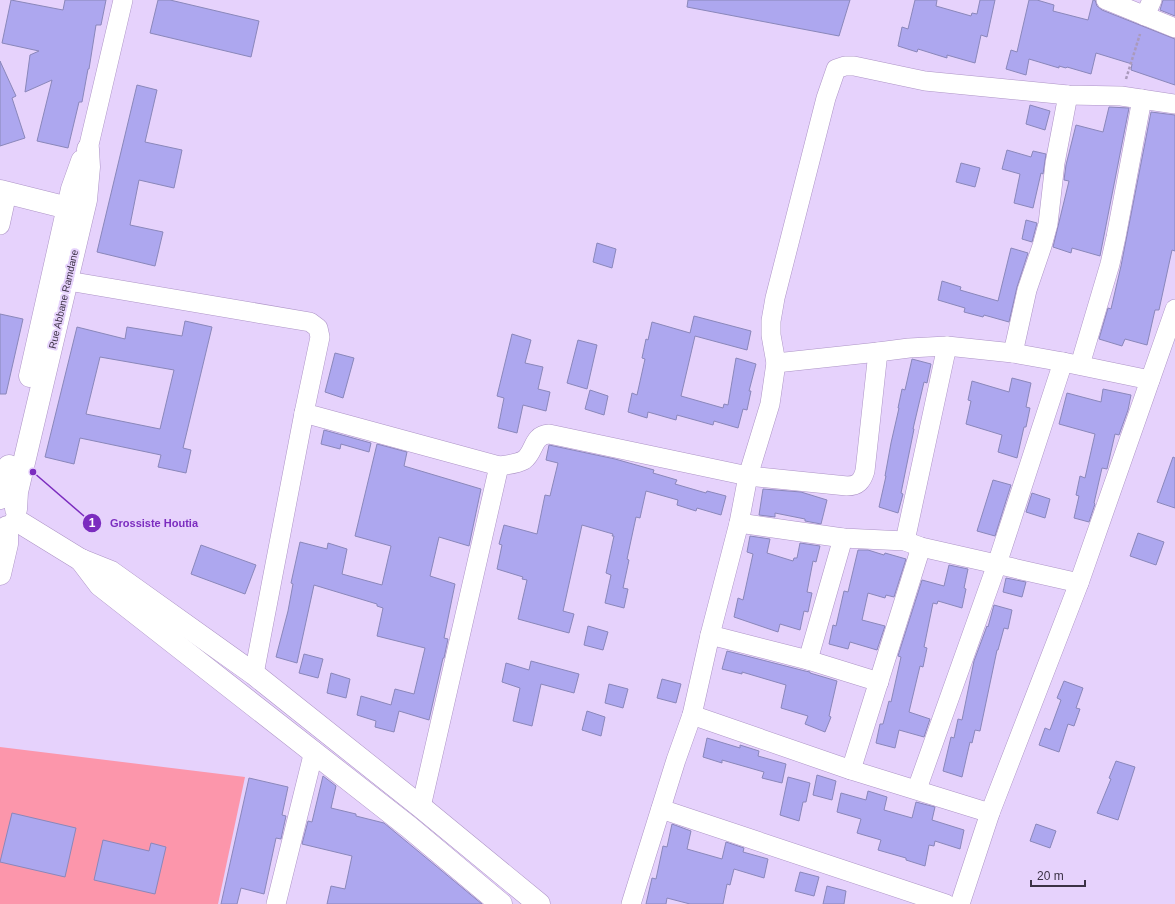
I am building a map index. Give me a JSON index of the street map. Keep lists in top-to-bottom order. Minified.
{"streets":{"street":["Rue Abbane Ramdane"]},"places":["Grossiste Houtia"],"scale_bar":"20 m"}
